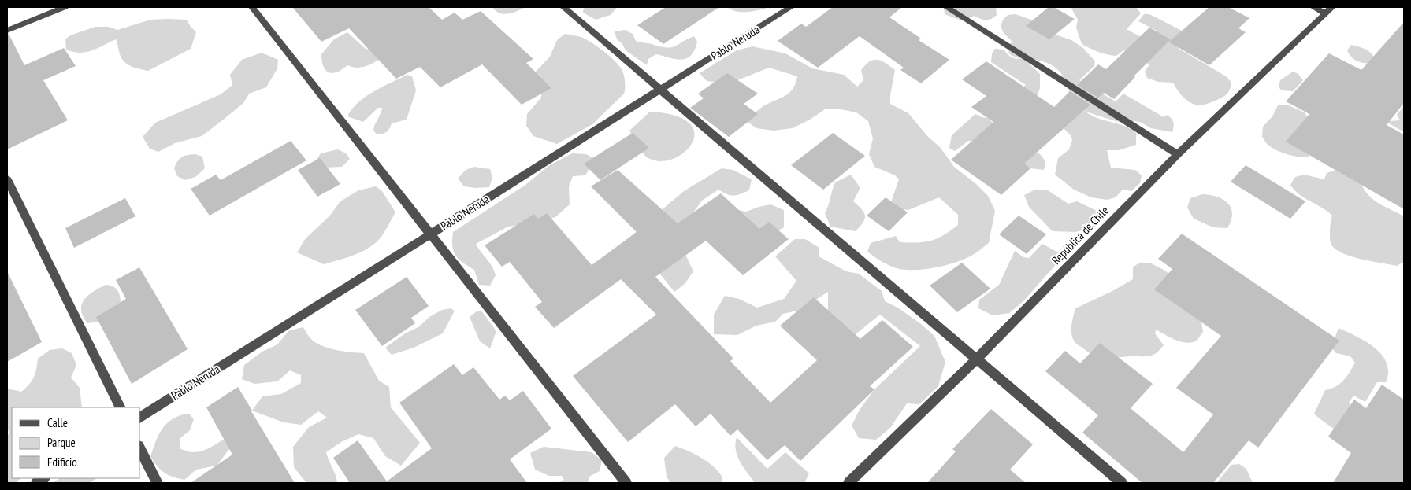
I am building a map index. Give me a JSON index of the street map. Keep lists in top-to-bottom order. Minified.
{"streets":{"street":["Pablo Neruda","República de Chile"]},"legend":["Calle","Parque","Edificio"]}
